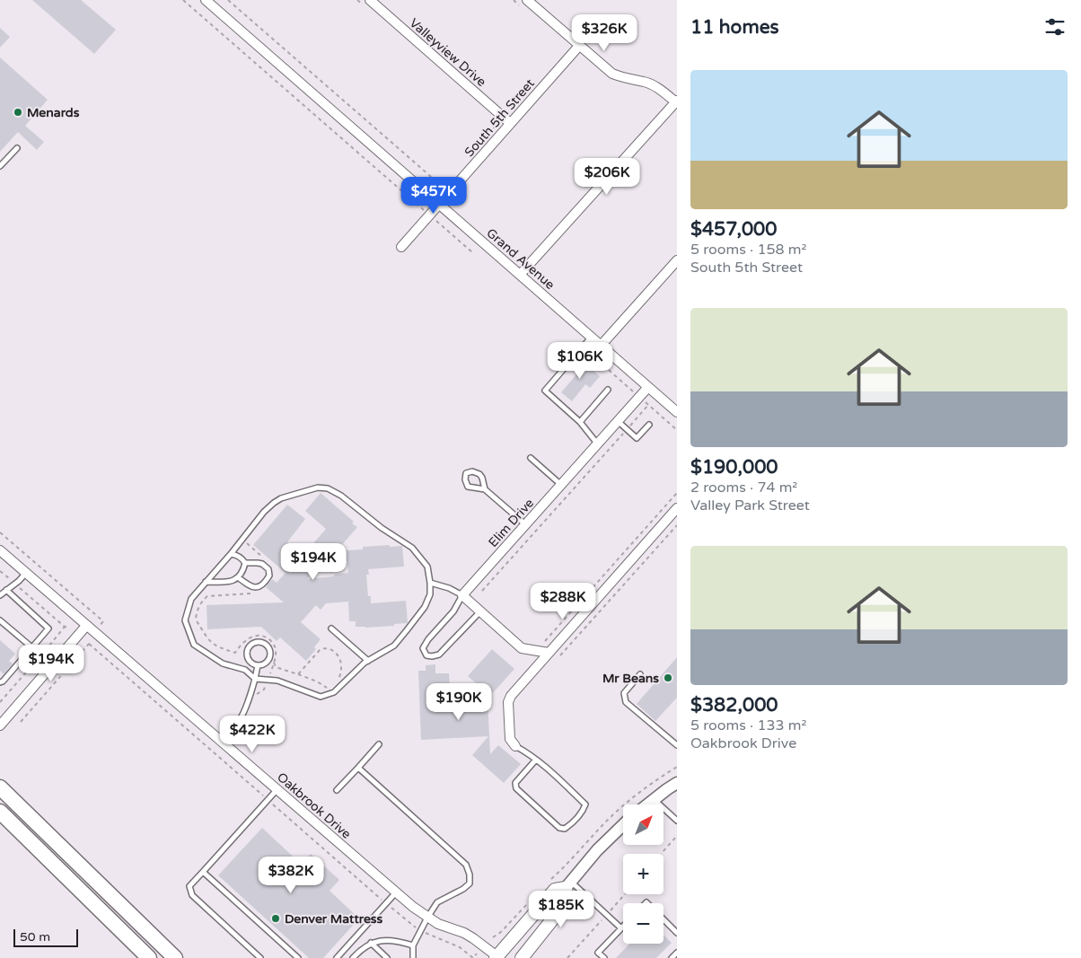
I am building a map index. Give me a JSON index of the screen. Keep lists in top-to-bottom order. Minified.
{"streets":{"street":["Valleyview Drive","South 5th Street","Grand Avenue","Elim Drive","Oakbrook Drive"]},"crossings":[["Valleyview Drive","South 5th Street"],["South 5th Street","Grand Avenue"],["Grand Avenue","Elim Drive"]],"places":["Menards","Mr Beans","Denver Mattress"],"scale_bar":"50 m","north":"top right","page":{"heading":"11 homes","price":["$326K","$206K","$457K","$106K","$194K","$288K","$194K","$190K","$422K","$382K","$185K"],"list":[{"name":"$457,000","note":"5 rooms · 158 m² · South 5th Street"},{"name":"$190,000","note":"2 rooms · 74 m² · Valley Park Street"},{"name":"$382,000","note":"5 rooms · 133 m² · Oakbrook Drive"}],"map_buttons":["+","−"],"scale":"50 m"}}
